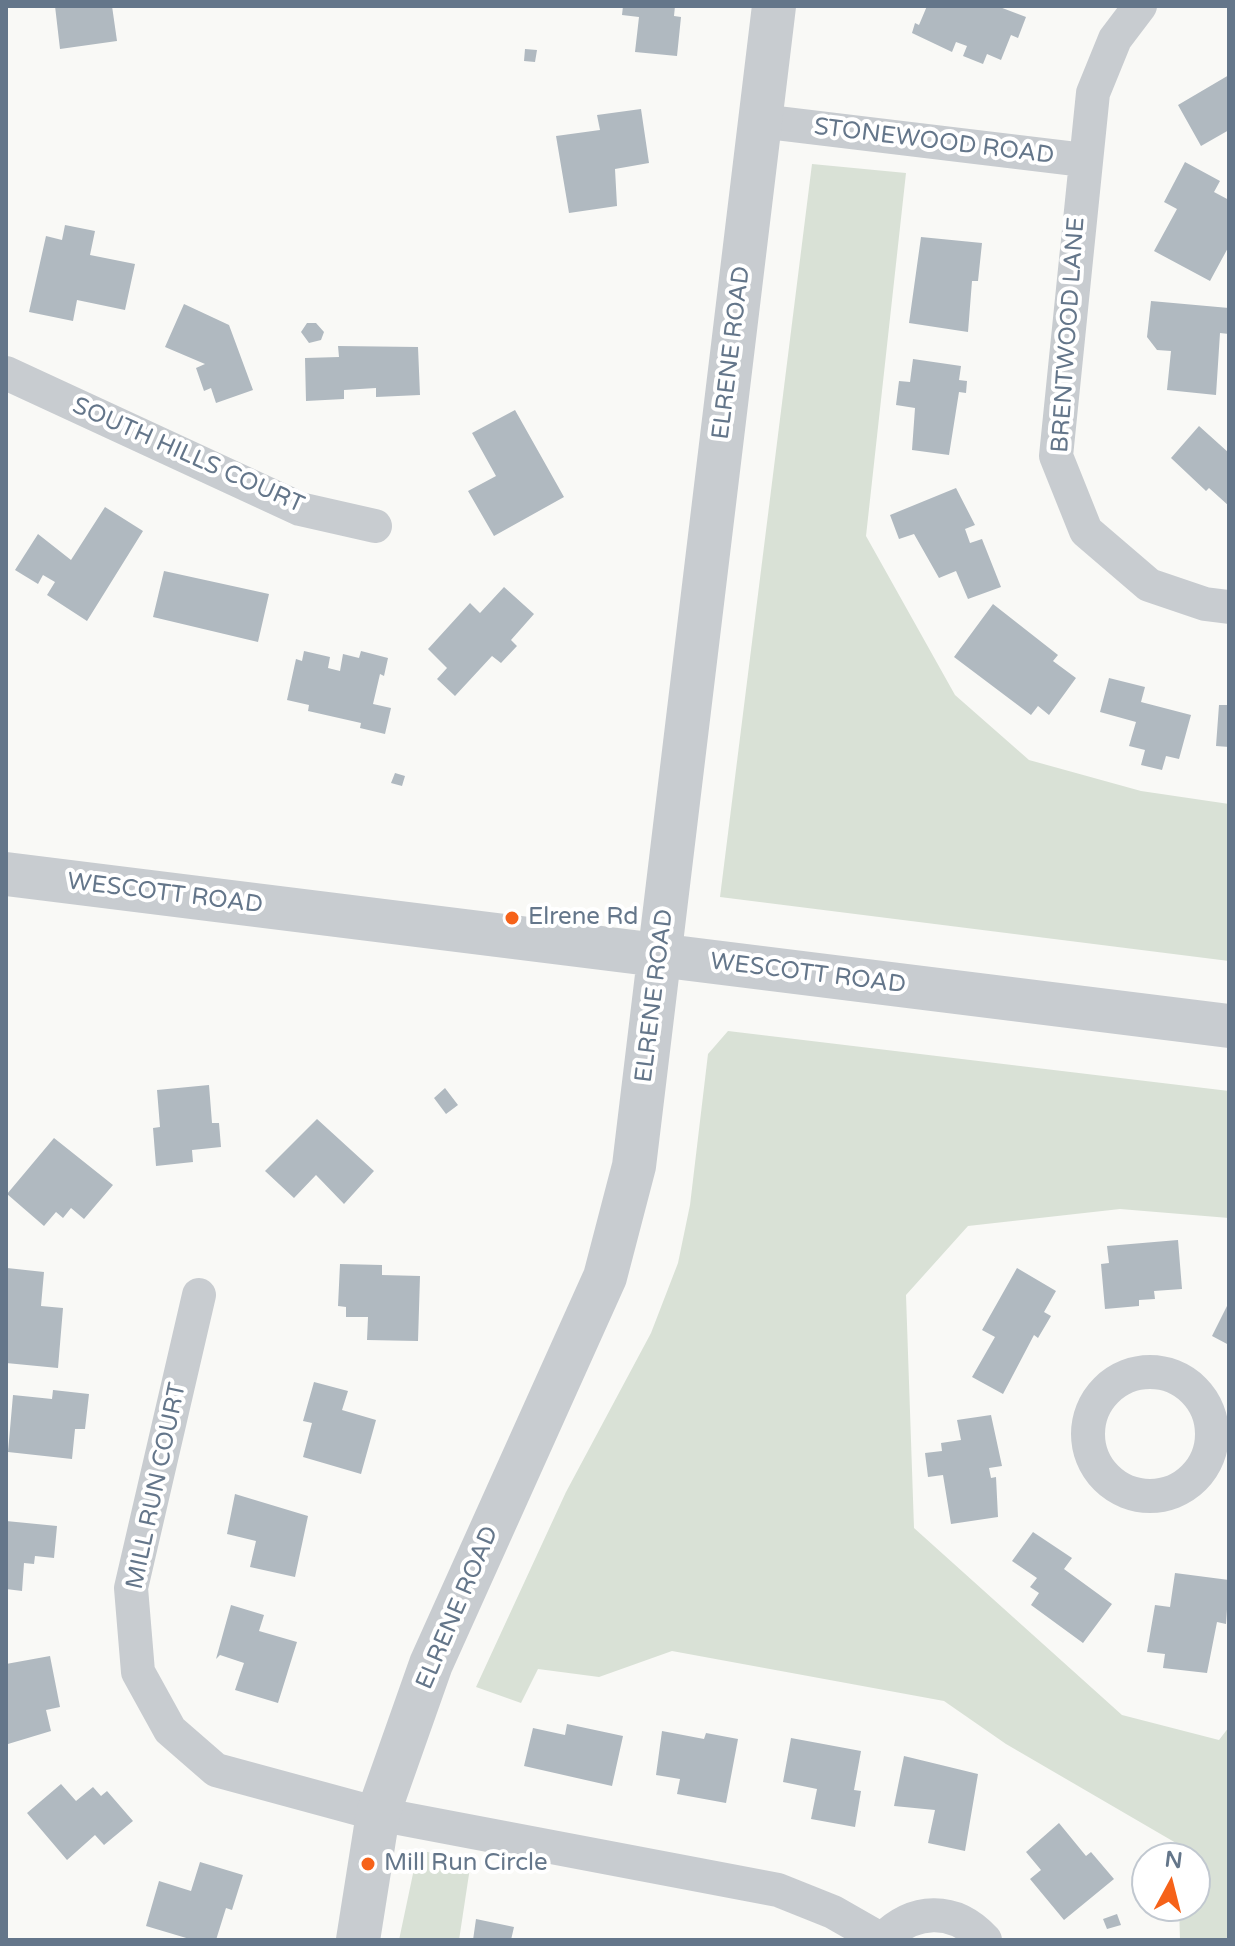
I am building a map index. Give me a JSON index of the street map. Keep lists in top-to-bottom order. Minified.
{"streets":{"street":["STONEWOOD ROAD","BRENTWOOD LANE","ELRENE ROAD","SOUTH HILLS COURT","WESCOTT ROAD","MILL RUN COURT"]},"crossings":[["STONEWOOD ROAD","BRENTWOOD LANE"],["STONEWOOD ROAD","ELRENE ROAD"],["ELRENE ROAD","WESCOTT ROAD"],["ELRENE ROAD","MILL RUN COURT"]],"places":["Elrene Rd","Mill Run Circle"],"north":"top"}
